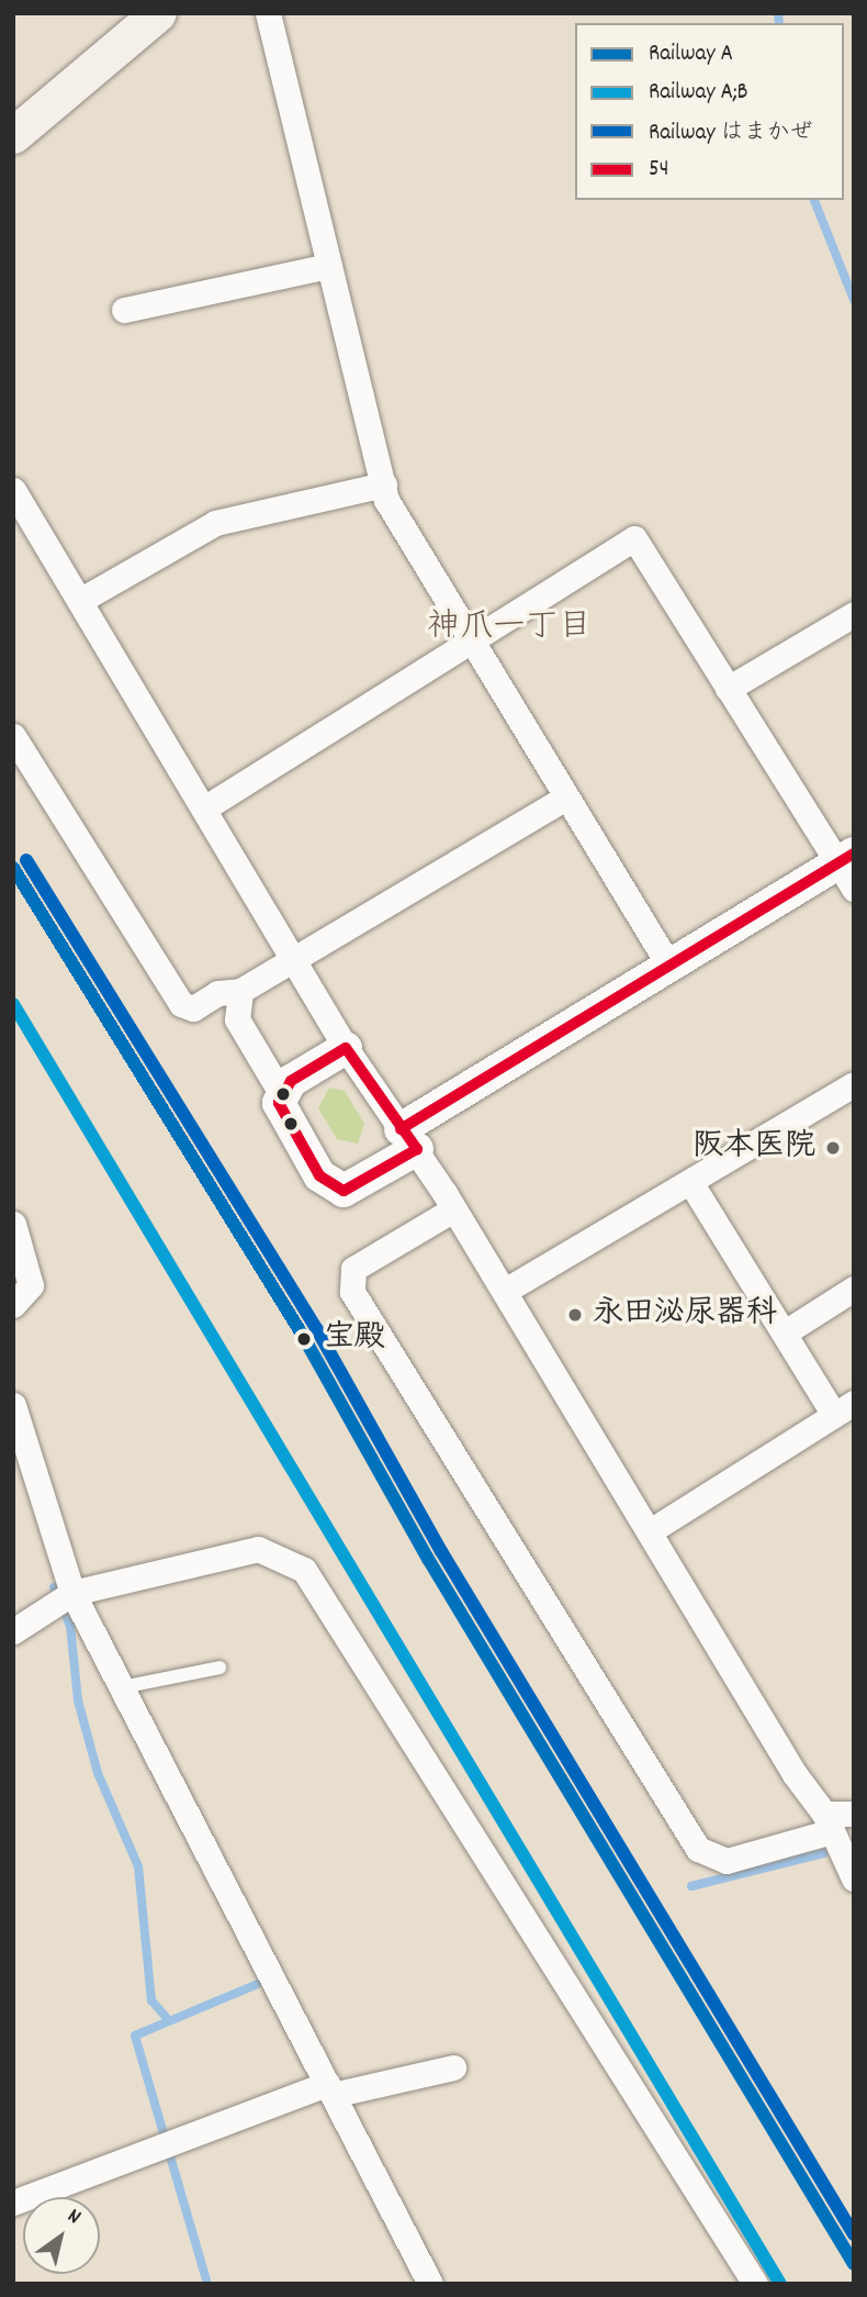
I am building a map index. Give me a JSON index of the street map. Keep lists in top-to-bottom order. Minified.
{"districts":["神爪一丁目"],"places":["阪本医院","永田泌尿器科","宝殿"],"lines":["transit line 54","rail line はまかぜ","rail line A","rail line A;B"],"legend":["Railway A","Railway A;B","Railway はまかぜ","54"],"north":"top right"}
